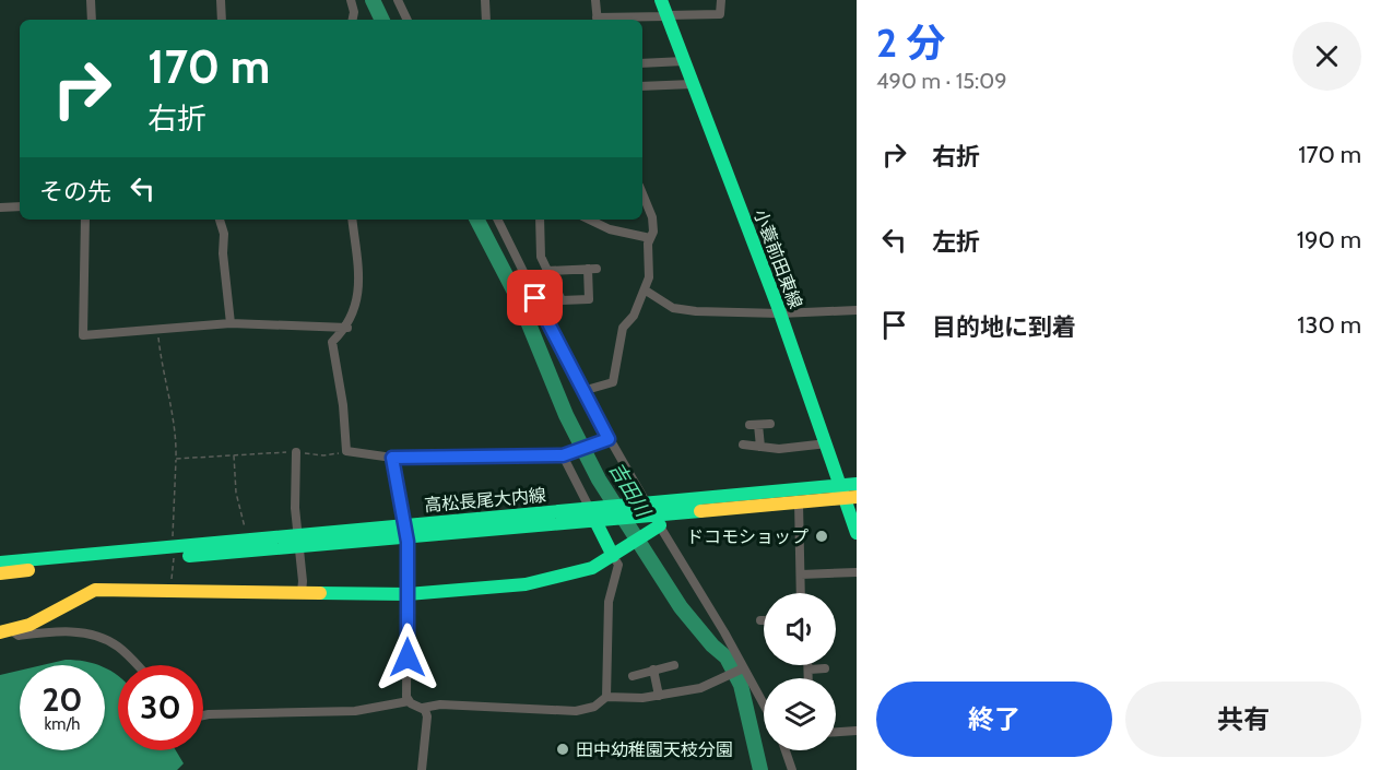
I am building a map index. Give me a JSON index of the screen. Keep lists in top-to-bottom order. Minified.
{"streets":{"main road":["小蓑前田東線","高松長尾大内線"]},"crossings":[["小蓑前田東線","高松長尾大内線"]],"water":["吉田川"],"places":["ドコモショップ","田中幼稚園天枝分園"],"page":{"heading":["2 分","490 m · 15:09"],"turn":["170 m","右折"],"list":[{"name":"右折","value":"170 m"},{"name":"左折","value":"190 m"},{"name":"目的地に到着","value":"130 m"}],"then":"その先","speed":"20 km/h","limit":"30","buttons":["終了","共有"]}}
